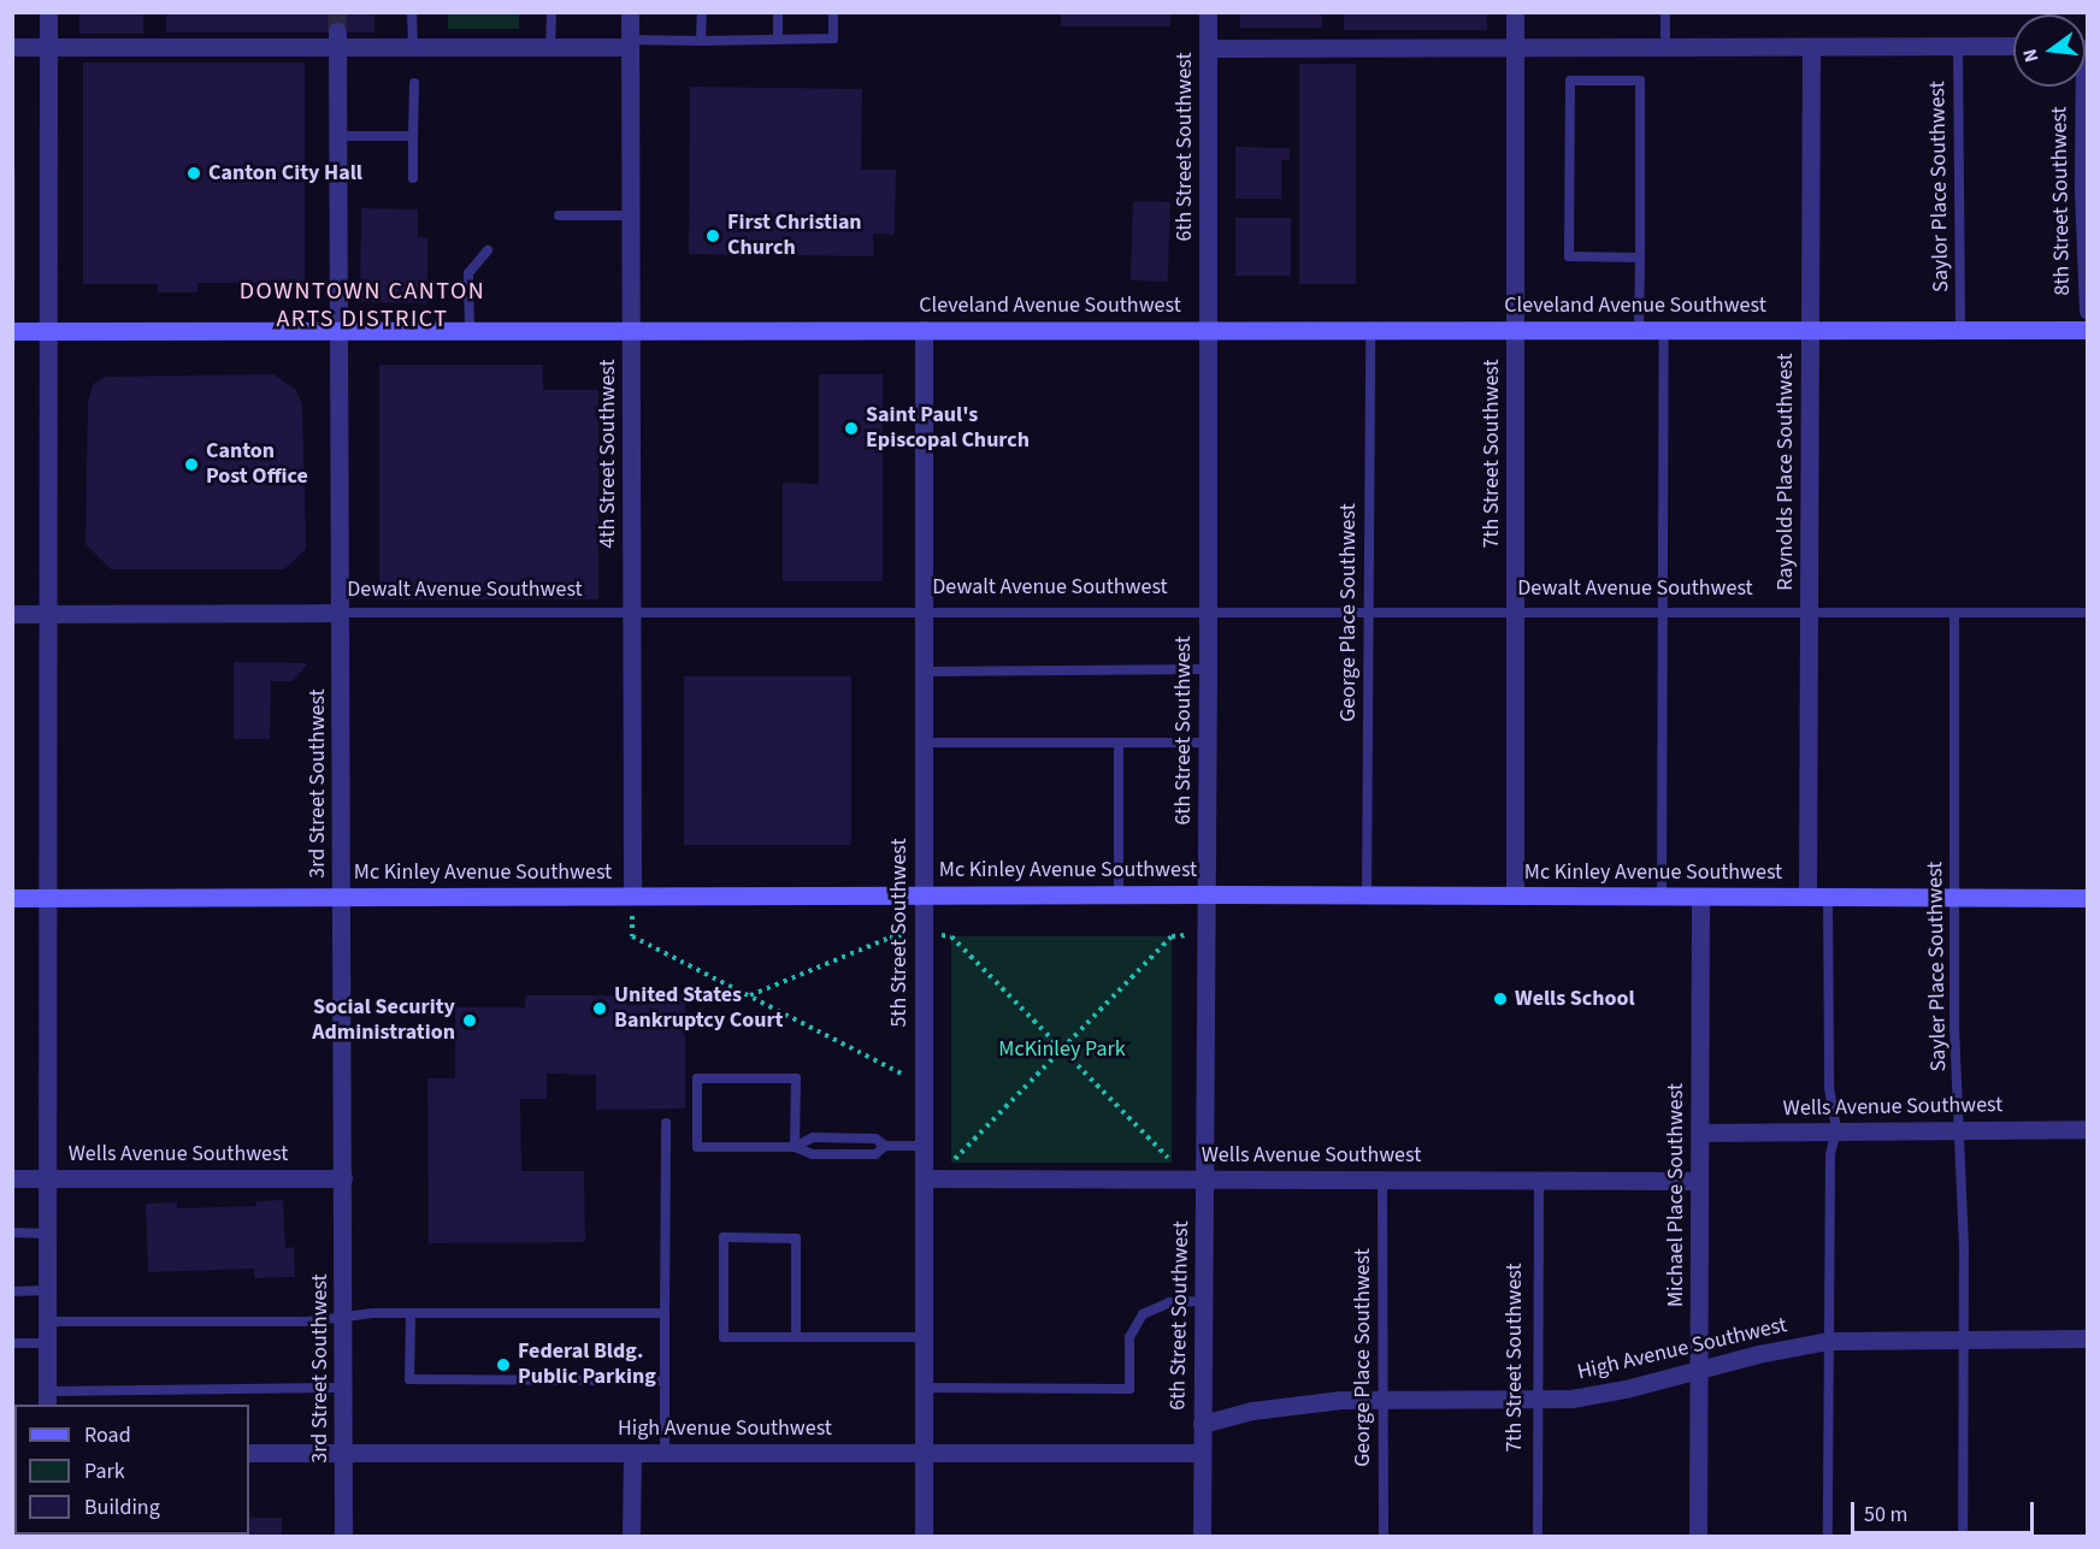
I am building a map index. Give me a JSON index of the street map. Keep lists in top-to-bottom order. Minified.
{"streets":{"main road":["Cleveland Avenue Southwest","Mc Kinley Avenue Southwest"],"street":["6th Street Southwest","8th Street Southwest","4th Street Southwest","7th Street Southwest","Raynolds Place Southwest","Dewalt Avenue Southwest","3rd Street Southwest","5th Street Southwest","Wells Avenue Southwest","Michael Place Southwest","High Avenue Southwest"],"lane":["Saylor Place Southwest","George Place Southwest","Sayler Place Southwest"]},"crossings":[["6th Street Southwest","Cleveland Avenue Southwest"],["6th Street Southwest","Dewalt Avenue Southwest"],["6th Street Southwest","Mc Kinley Avenue Southwest"],["6th Street Southwest","Wells Avenue Southwest"],["6th Street Southwest","High Avenue Southwest"],["Saylor Place Southwest","Cleveland Avenue Southwest"],["Cleveland Avenue Southwest","4th Street Southwest"],["Cleveland Avenue Southwest","7th Street Southwest"],["Cleveland Avenue Southwest","Raynolds Place Southwest"],["Cleveland Avenue Southwest","George Place Southwest"],["Cleveland Avenue Southwest","3rd Street Southwest"],["Cleveland Avenue Southwest","5th Street Southwest"],["4th Street Southwest","Dewalt Avenue Southwest"],["4th Street Southwest","Mc Kinley Avenue Southwest"],["7th Street Southwest","Dewalt Avenue Southwest"],["7th Street Southwest","Mc Kinley Avenue Southwest"],["7th Street Southwest","Wells Avenue Southwest"],["7th Street Southwest","High Avenue Southwest"],["Raynolds Place Southwest","Dewalt Avenue Southwest"],["Raynolds Place Southwest","Mc Kinley Avenue Southwest"],["Dewalt Avenue Southwest","George Place Southwest"],["Dewalt Avenue Southwest","3rd Street Southwest"],["Dewalt Avenue Southwest","5th Street Southwest"],["Dewalt Avenue Southwest","Sayler Place Southwest"],["George Place Southwest","Mc Kinley Avenue Southwest"],["George Place Southwest","Wells Avenue Southwest"],["George Place Southwest","High Avenue Southwest"],["3rd Street Southwest","Mc Kinley Avenue Southwest"],["3rd Street Southwest","Wells Avenue Southwest"],["3rd Street Southwest","High Avenue Southwest"],["Mc Kinley Avenue Southwest","5th Street Southwest"],["Mc Kinley Avenue Southwest","Sayler Place Southwest"],["Mc Kinley Avenue Southwest","Michael Place Southwest"],["5th Street Southwest","Wells Avenue Southwest"],["5th Street Southwest","High Avenue Southwest"],["Sayler Place Southwest","Wells Avenue Southwest"],["Sayler Place Southwest","High Avenue Southwest"],["Wells Avenue Southwest","Michael Place Southwest"],["Michael Place Southwest","High Avenue Southwest"]],"districts":["DOWNTOWN CANTON ARTS DISTRICT"],"parks":["McKinley Park"],"places":["Canton City Hall","First Christian Church","Saint Paul's Episcopal Church","Canton Post Office","Wells School","United States Bankruptcy Court","Social Security Administration","Federal Bldg. Public Parking"],"legend":["Road","Park","Building"],"scale_bar":"50 m","north":"left"}
